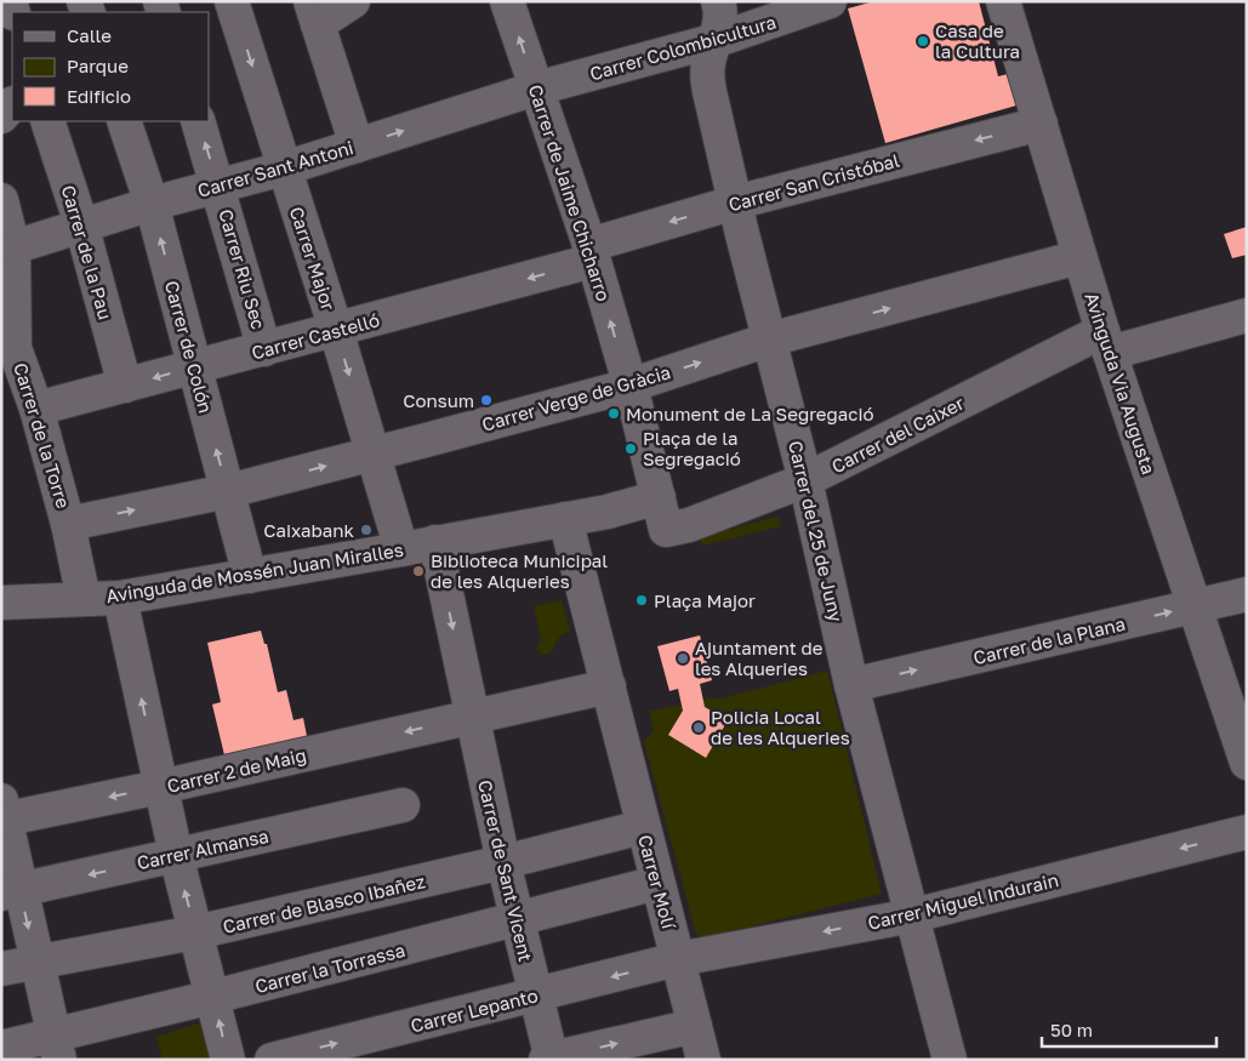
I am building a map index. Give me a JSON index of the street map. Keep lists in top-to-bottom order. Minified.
{"streets":{"street":["Carrer Colombicultura","Carrer Sant Antoni","Carrer San Cristóbal","Carrer de Jaime Chicharro","Carrer de la Pau","Carrer Major","Carrer Riu Sec","Carrer Castelló","Carrer de Colón","Avinguda Via Augusta","Carrer Verge de Gràcia","Carrer del Caixer","Carrer de la Torre","Carrer del 25 de Juny","Avinguda de Mossén Juan Miralles","Carrer de la Plana","Carrer 2 de Maig","Carrer Almansa","Carrer de Sant Vicent","Carrer Molí","Carrer Miguel Indurain","Carrer de Blasco Ibañez","Carrer la Torrassa","Carrer Lepanto"]},"crossings":[["Carrer Colombicultura","Carrer Sant Antoni"],["Carrer Colombicultura","Carrer de Jaime Chicharro"],["Carrer Colombicultura","Carrer del 25 de Juny"],["Carrer Sant Antoni","Carrer de Jaime Chicharro"],["Carrer Sant Antoni","Carrer de la Pau"],["Carrer Sant Antoni","Carrer Major"],["Carrer Sant Antoni","Carrer Riu Sec"],["Carrer Sant Antoni","Carrer de Colón"],["Carrer Sant Antoni","Carrer de la Torre"],["Carrer San Cristóbal","Carrer de Jaime Chicharro"],["Carrer San Cristóbal","Carrer Castelló"],["Carrer San Cristóbal","Avinguda Via Augusta"],["Carrer San Cristóbal","Carrer del 25 de Juny"],["Carrer de Jaime Chicharro","Carrer Castelló"],["Carrer de Jaime Chicharro","Carrer Verge de Gràcia"],["Carrer de la Pau","Carrer Castelló"],["Carrer Major","Carrer Castelló"],["Carrer Major","Carrer Verge de Gràcia"],["Carrer Major","Avinguda de Mossén Juan Miralles"],["Carrer Riu Sec","Carrer Castelló"],["Carrer Castelló","Carrer de Colón"],["Carrer Castelló","Carrer de la Torre"],["Carrer de Colón","Carrer Verge de Gràcia"],["Carrer de Colón","Avinguda de Mossén Juan Miralles"],["Avinguda Via Augusta","Carrer Verge de Gràcia"],["Avinguda Via Augusta","Carrer del Caixer"],["Avinguda Via Augusta","Carrer de la Plana"],["Carrer Verge de Gràcia","Carrer de la Torre"],["Carrer Verge de Gràcia","Carrer del 25 de Juny"],["Carrer del Caixer","Carrer del 25 de Juny"],["Carrer de la Torre","Avinguda de Mossén Juan Miralles"],["Carrer del 25 de Juny","Carrer de la Plana"],["Carrer del 25 de Juny","Carrer Miguel Indurain"],["Carrer 2 de Maig","Carrer de Sant Vicent"],["Carrer de Sant Vicent","Carrer de Blasco Ibañez"],["Carrer de Sant Vicent","Carrer la Torrassa"],["Carrer de Sant Vicent","Carrer Lepanto"],["Carrer Molí","Carrer Miguel Indurain"],["Carrer Molí","Carrer de Blasco Ibañez"],["Carrer Molí","Carrer la Torrassa"],["Carrer Molí","Carrer Lepanto"],["Carrer Miguel Indurain","Carrer Lepanto"]],"one_way":["Carrer San Cristóbal","Carrer de Colón","Carrer Verge de Gràcia","Carrer de la Plana","Carrer 2 de Maig","Carrer Almansa","Carrer Miguel Indurain"],"places":["Casa de la Cultura","Consum","Monument de La Segregació","Plaça de la Segregació","Caixabank","Biblioteca Municipal de les Alqueries","Plaça Major","Ajuntament de les Alqueries","Policia Local de les Alqueries"],"legend":["Calle","Parque","Edificio"],"scale_bar":"50 m"}
